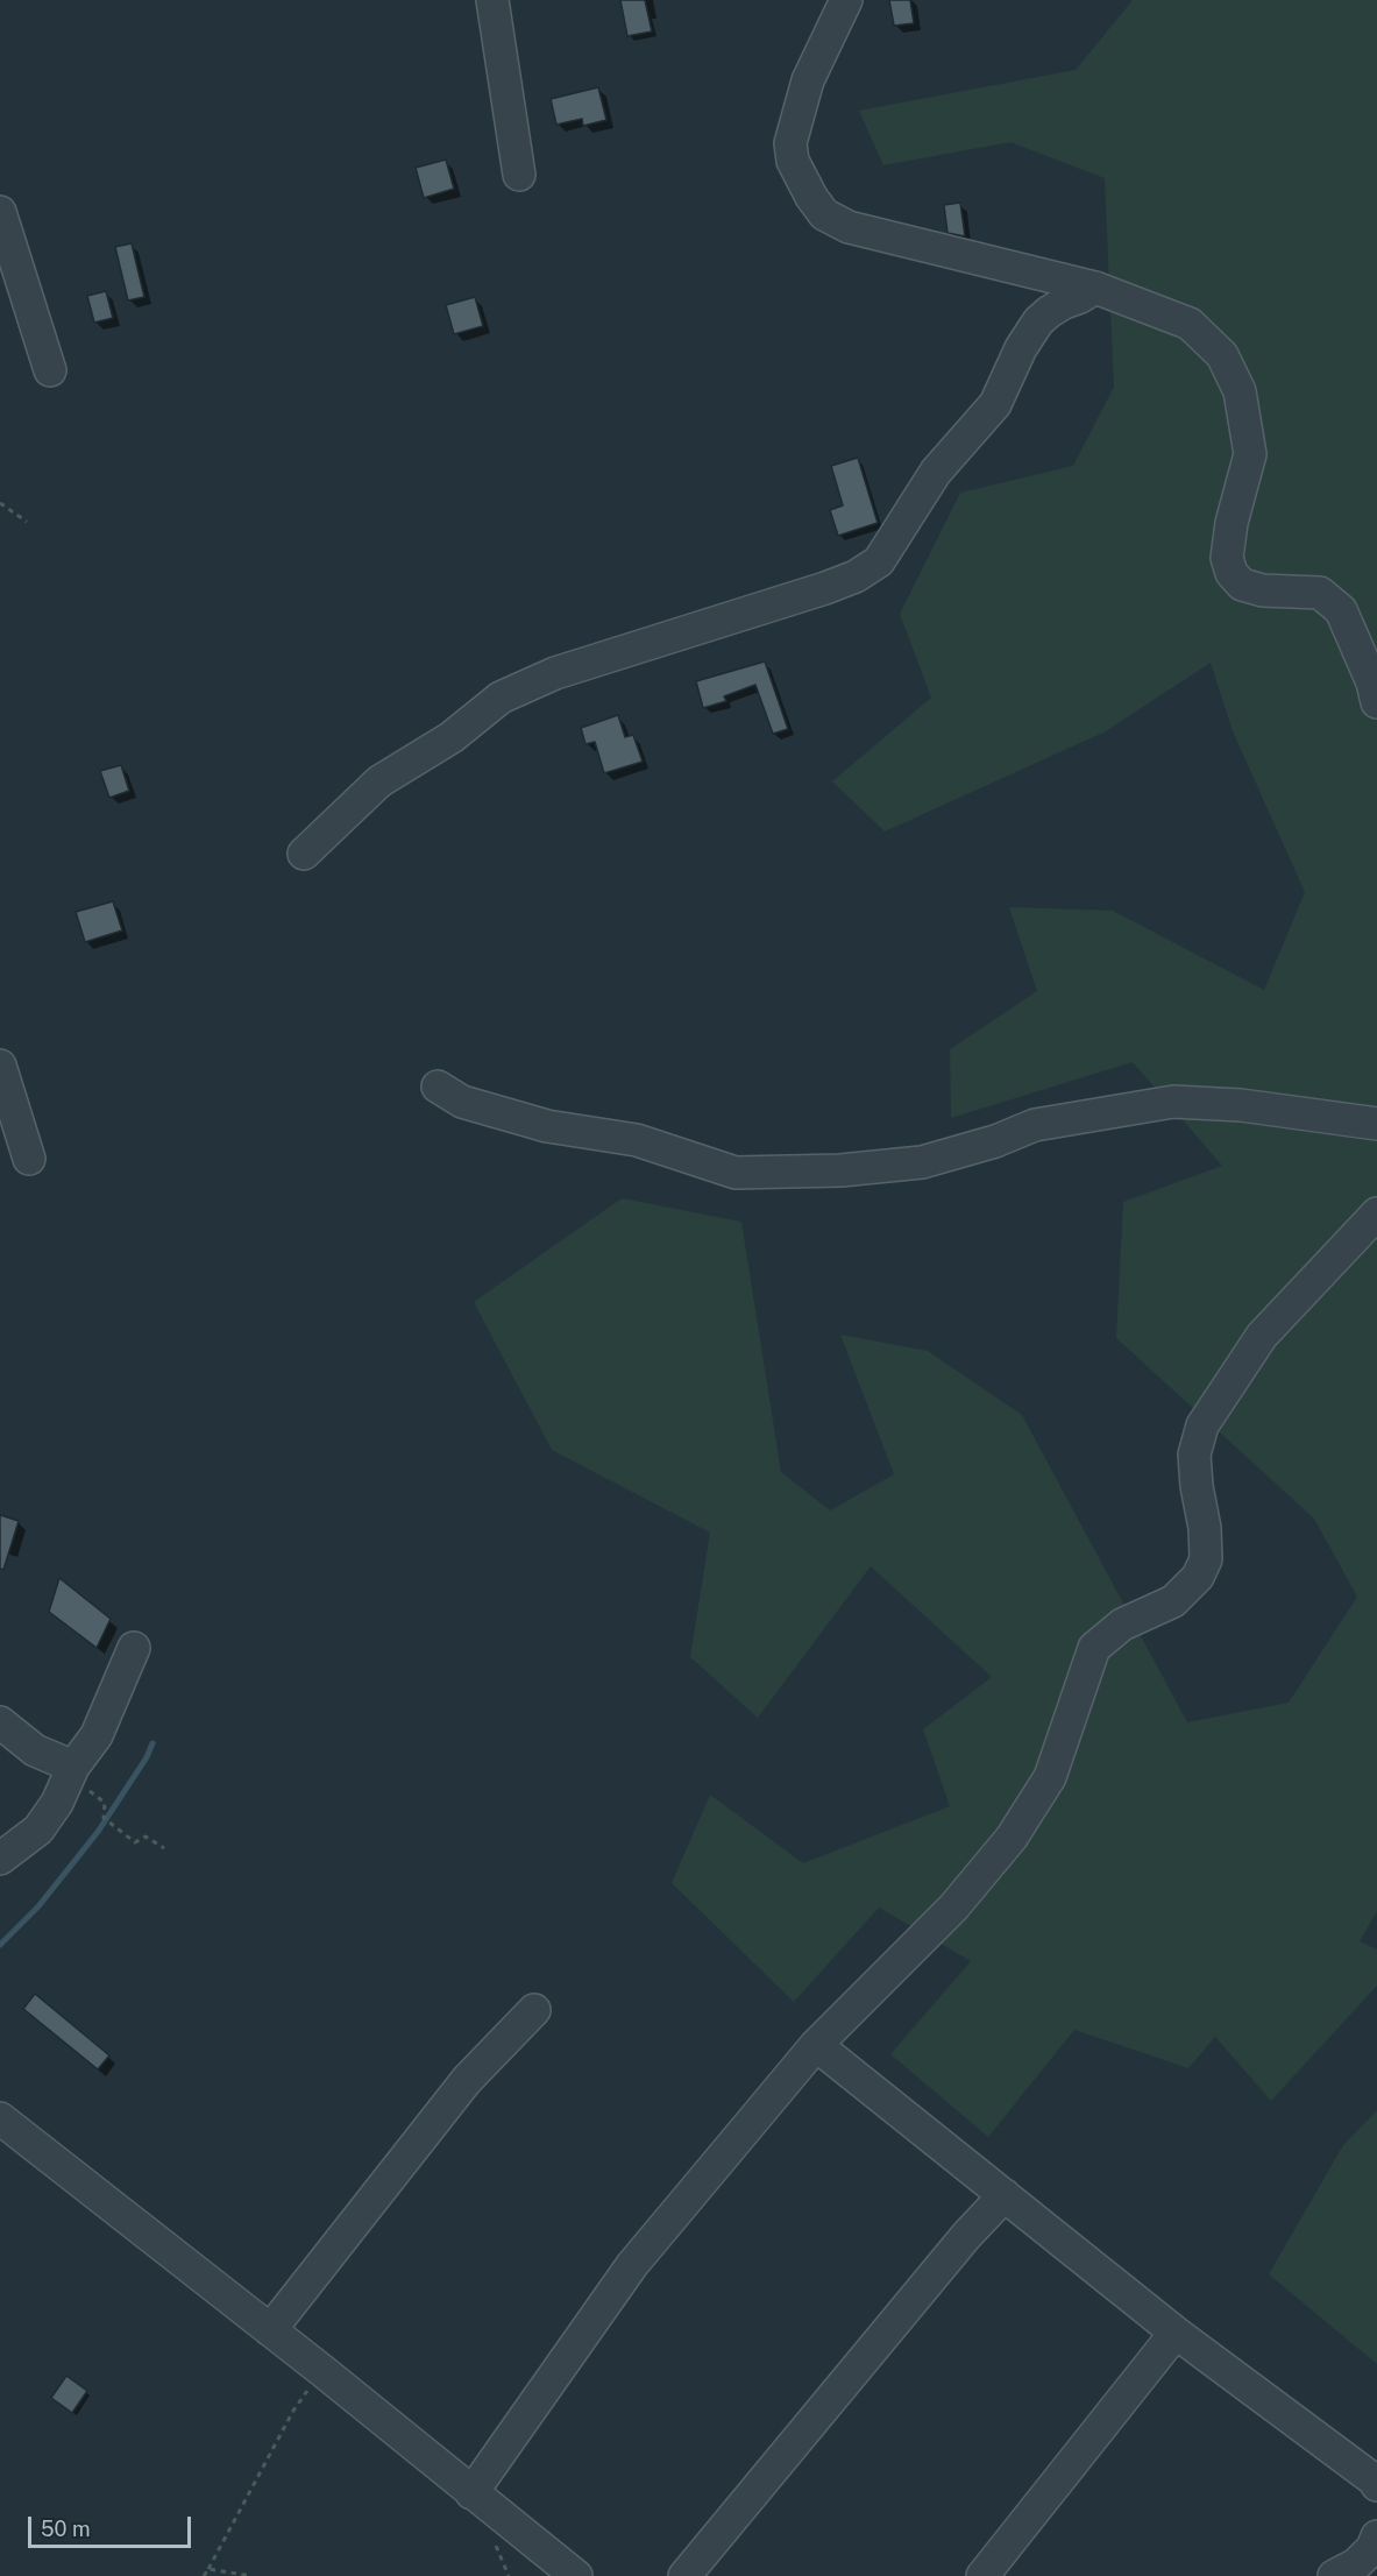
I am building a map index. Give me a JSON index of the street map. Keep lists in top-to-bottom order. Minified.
{"scale_bar":"50 m"}
